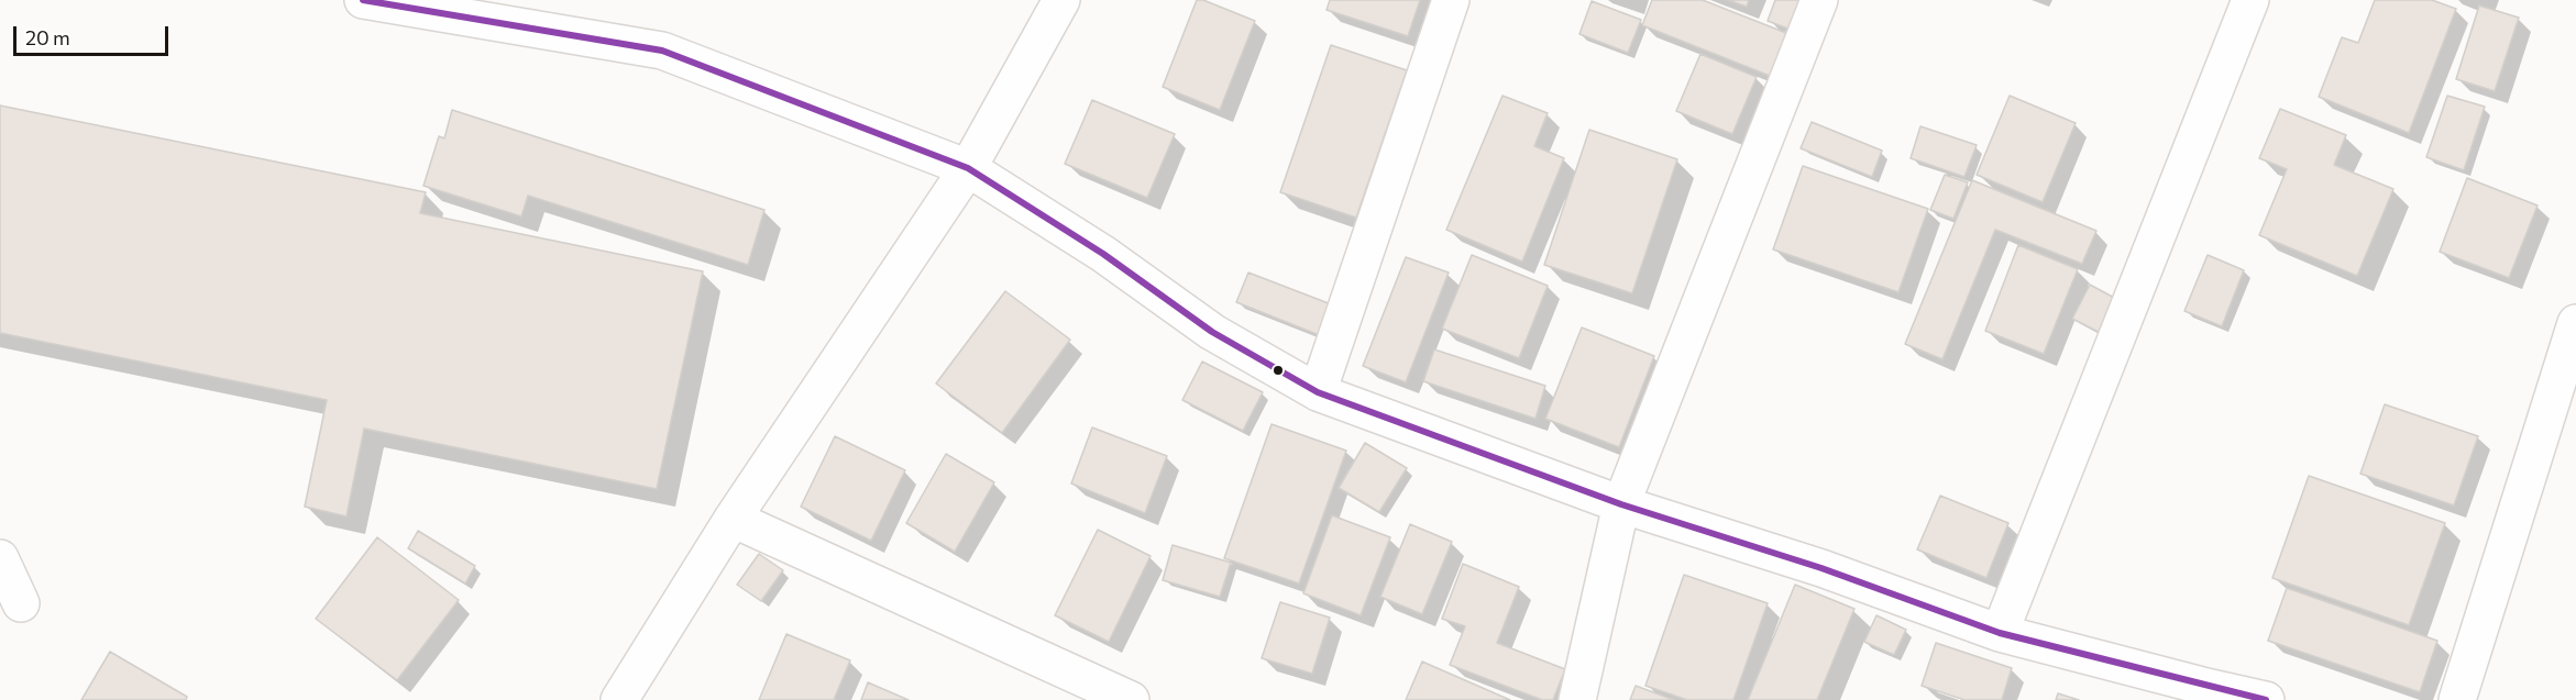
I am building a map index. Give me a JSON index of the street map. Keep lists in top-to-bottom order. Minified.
{"scale_bar":"20 m"}
